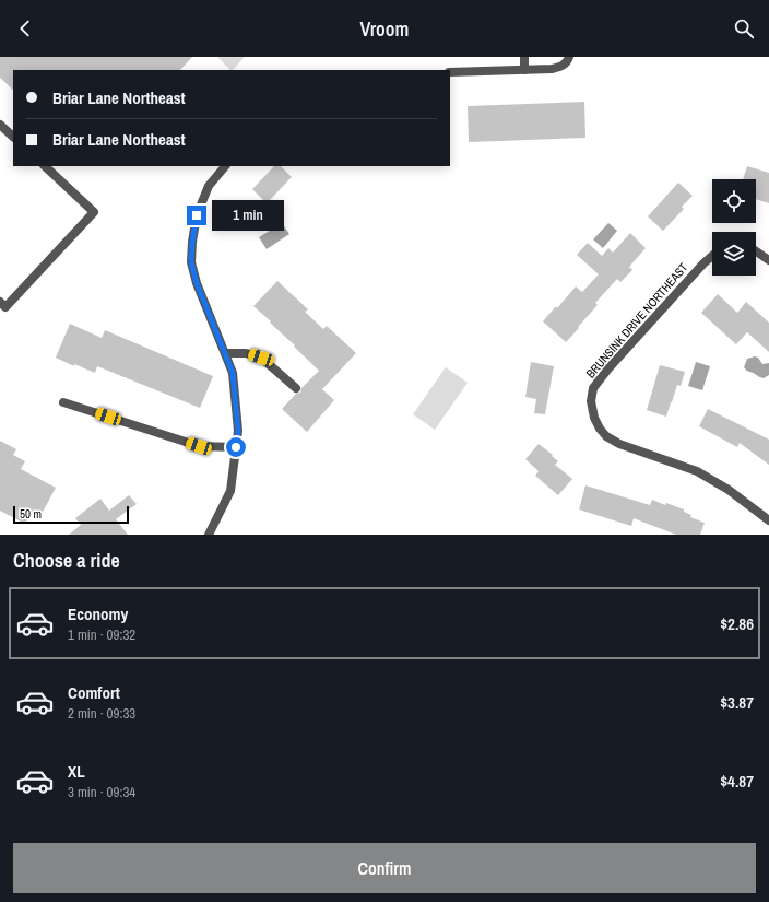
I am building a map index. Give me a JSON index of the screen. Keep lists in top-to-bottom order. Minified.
{"streets":{"street":["BRUNSINK DRIVE NORTHEAST"]},"scale_bar":"50 m","page":{"header":"Vroom","banner":["Briar Lane Northeast","Briar Lane Northeast"],"bubble":"1 min","scale":"50 m","heading":"Choose a ride","list":[{"name":"Economy","note":"1 min · 09:32","value":"$2.86"},{"name":"Comfort","note":"2 min · 09:33","value":"$3.87"},{"name":"XL","note":"3 min · 09:34","value":"$4.87"}],"buttons":"Confirm"}}
